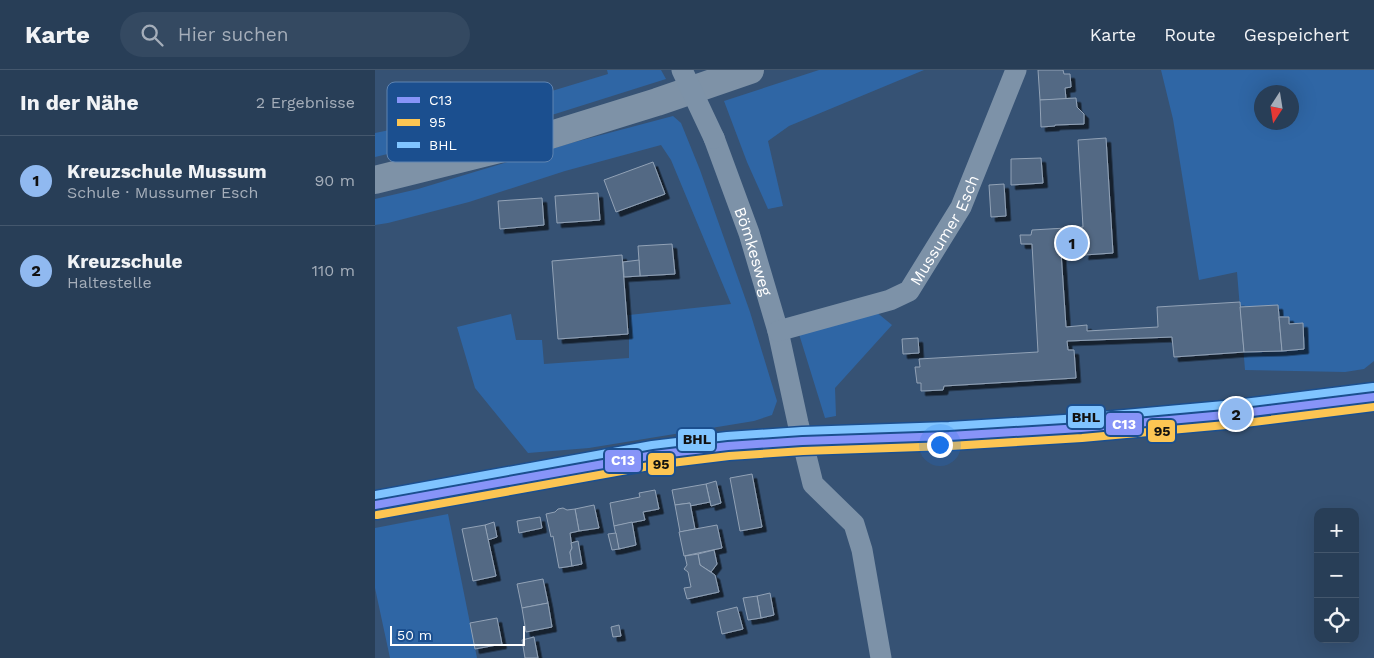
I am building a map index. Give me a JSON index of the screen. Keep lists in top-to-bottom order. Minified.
{"streets":{"street":["Mussumer Esch","Bömkesweg"]},"crossings":[["Mussumer Esch","Bömkesweg"]],"lines":["transit line BHL","transit line C13","transit line 95"],"legend":["C13","95","BHL"],"scale_bar":"50 m","north":"bottom","page":{"header":"Karte","search":"Hier suchen","nav":["Karte","Route","Gespeichert"],"heading":["In der Nähe","2 Ergebnisse"],"list":[{"mark":"1","name":"Kreuzschule Mussum","note":"Schule · Mussumer Esch","value":"90 m"},{"mark":"2","name":"Kreuzschule","note":"Haltestelle","value":"110 m"}],"pins":["1","2"],"map_buttons":["+","−"],"scale":"50 m"}}
